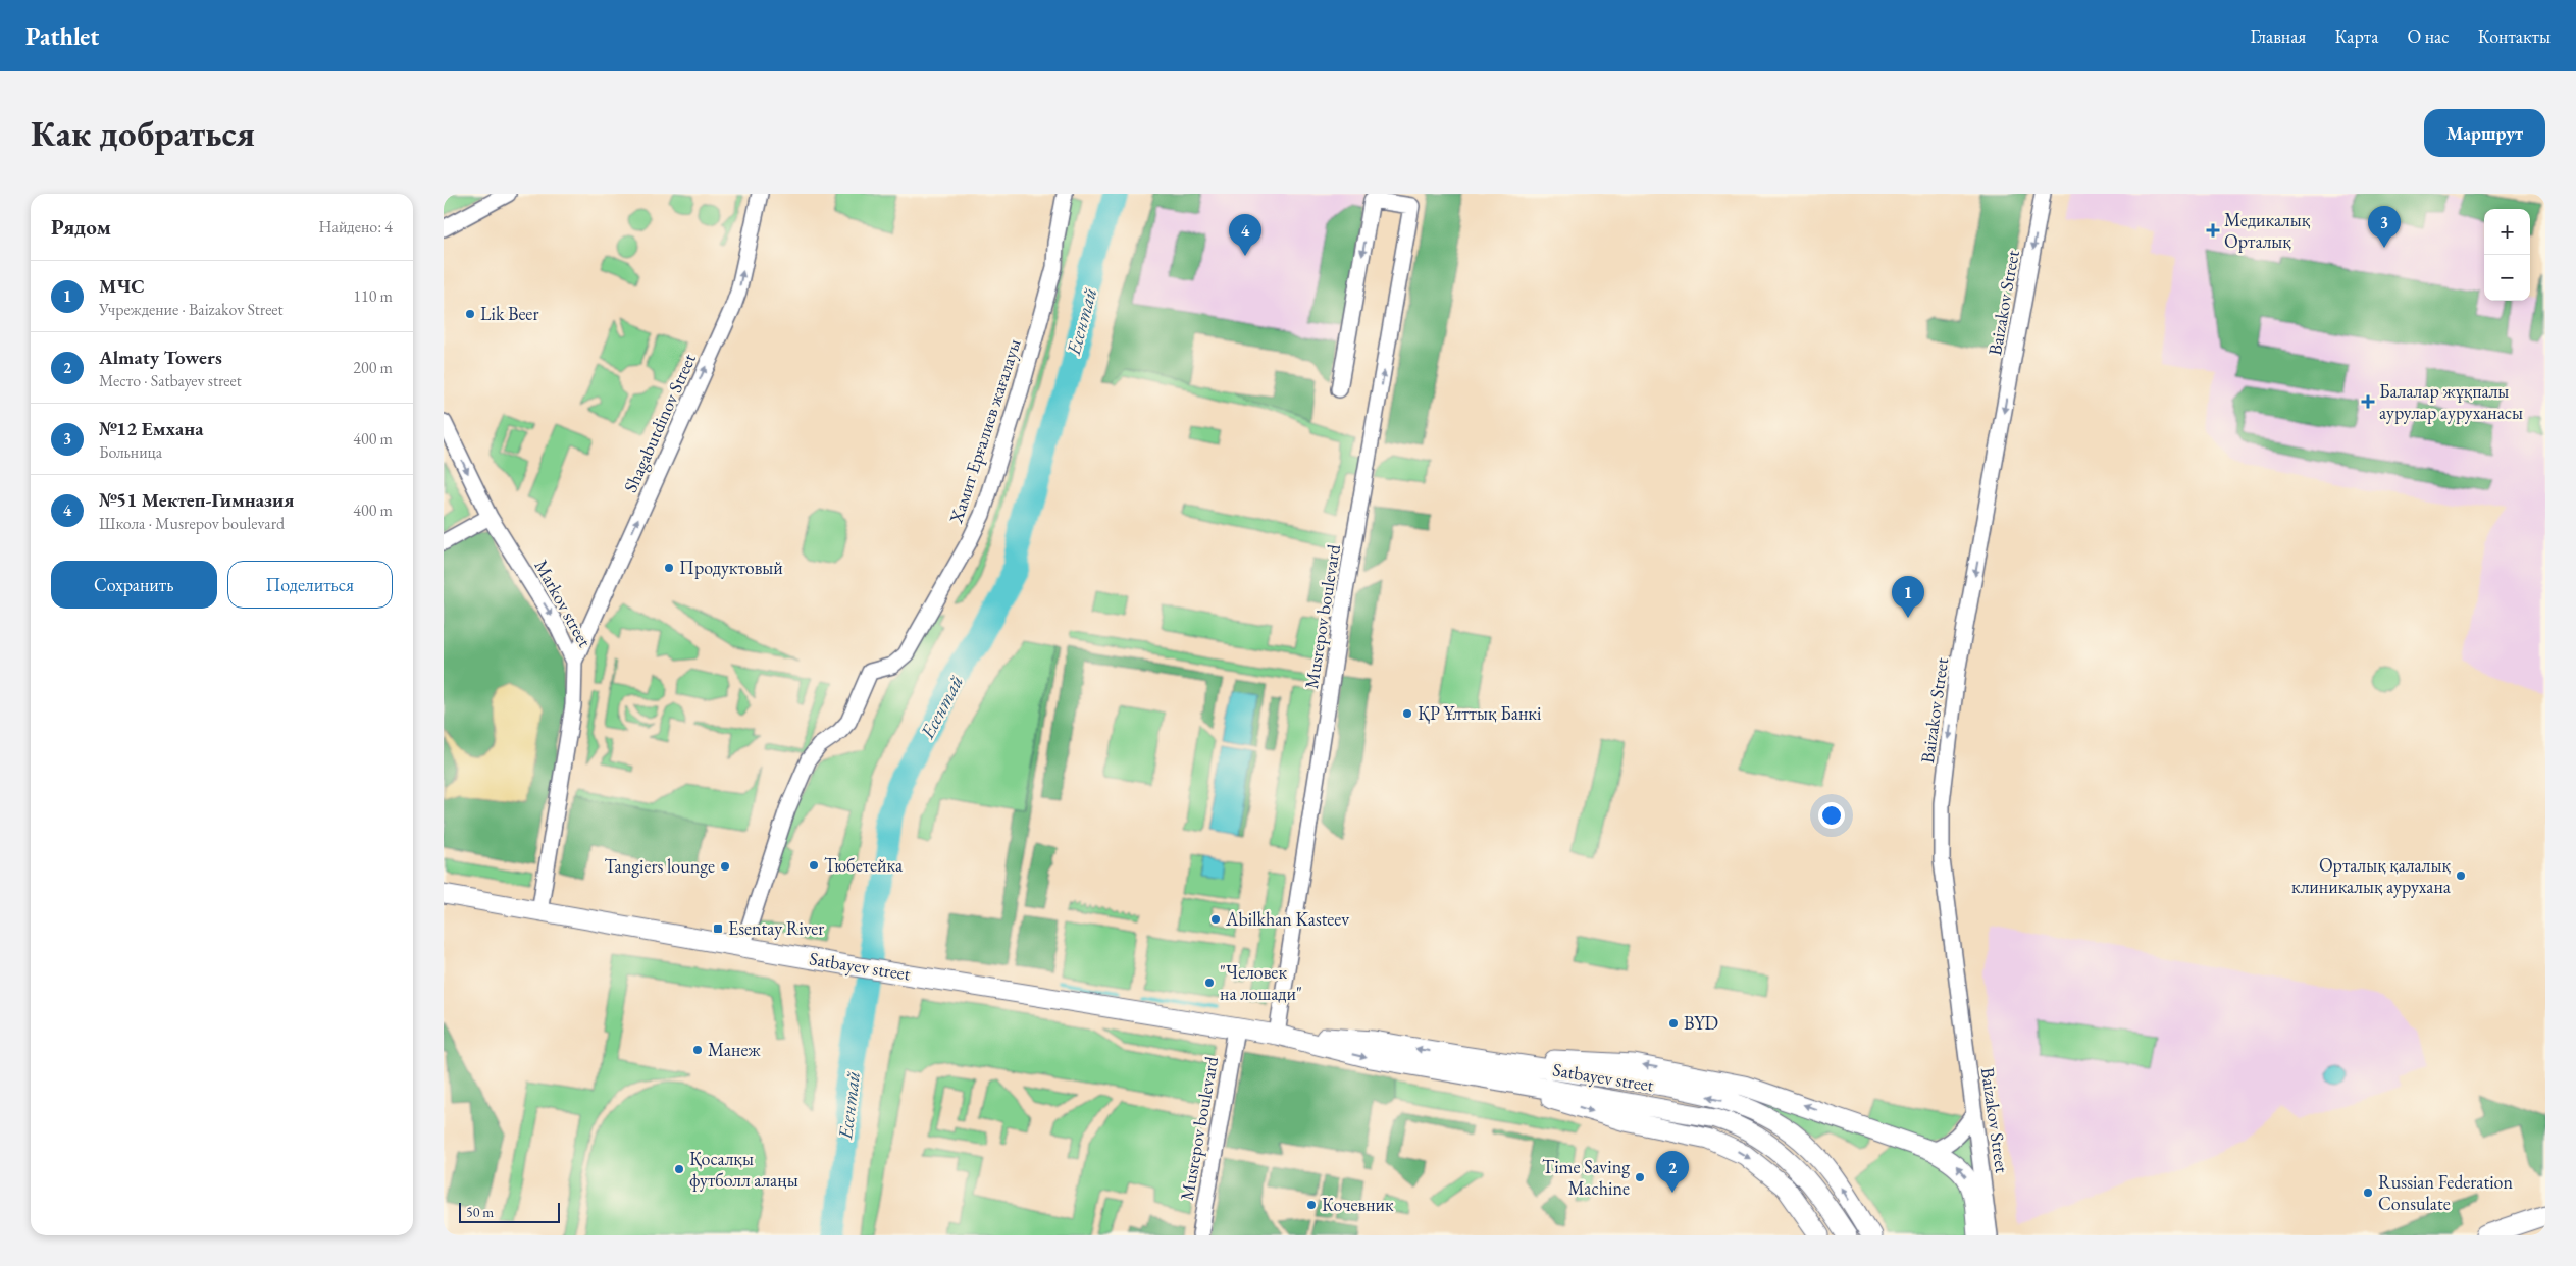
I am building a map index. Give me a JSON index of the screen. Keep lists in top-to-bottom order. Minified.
{"streets":{"main road":["Satbayev street"],"street":["Baizakov Street","Shagabutdinov Street","Хамит Ерғалиев жағалауы","Markov street","Musrepov boulevard"]},"crossings":[["Shagabutdinov Street","Markov street"],["Хамит Ерғалиев жағалауы","Satbayev street"],["Markov street","Satbayev street"],["Musrepov boulevard","Satbayev street"]],"one_way":["Baizakov Street","Shagabutdinov Street","Markov street"],"water":["Есентай"],"places":{"health":["Медикалық Орталық","Балалар жұқпалы аурулар ауруханасы"],"other":["Lik Beer","Продуктовый","ҚР Ұлттық Банкі","Тюбетейка","Tangiers lounge","Орталық қалалық клиникалық аурухана","Abilkhan Kasteev","\"Человек на лошади\"","BYD","Манеж","Қосалқы футболл алаңы","Time Saving Machine","Russian Federation Consulate","Кочевник"],"transit":["Esentay River"]},"scale_bar":"50 m","page":{"header":"Pathlet","nav":["Главная","Карта","О нас","Контакты"],"buttons":["Маршрут",["Сохранить","Поделиться"]],"title":"Как добраться","heading":["Рядом","Найдено: 4"],"pins":["3","4","1","2"],"map_buttons":["+","−"],"list":[{"mark":"1","name":"МЧС","note":"Учреждение · Baizakov Street","value":"110 m"},{"mark":"2","name":"Almaty Towers","note":"Место · Satbayev street","value":"200 m"},{"mark":"3","name":"№12 Емхана","note":"Больница","value":"400 m"},{"mark":"4","name":"№51 Мектеп-Гимназия","note":"Школа · Musrepov boulevard","value":"400 m"}],"scale":"50 m"}}
